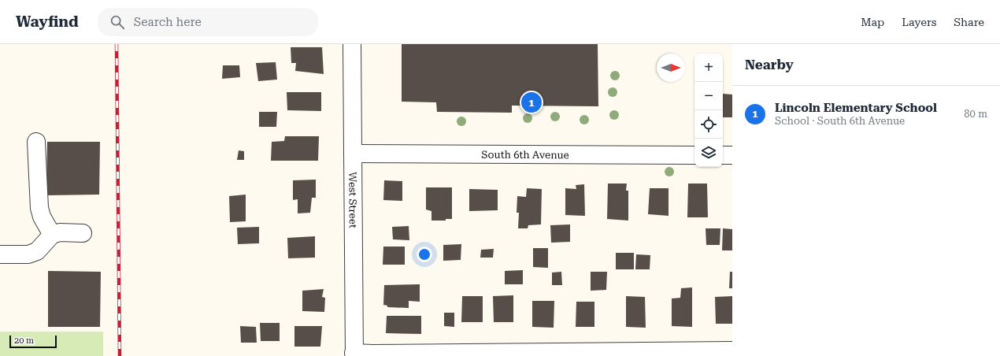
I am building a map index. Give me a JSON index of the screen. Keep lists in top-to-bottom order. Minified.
{"streets":{"street":["South 6th Avenue","West Street"]},"crossings":[["South 6th Avenue","West Street"]],"scale_bar":"20 m","north":"right","page":{"header":"Wayfind","search":"Search here","nav":["Map","Layers","Share"],"heading":"Nearby","map_buttons":["+","−"],"list":[{"mark":"1","name":"Lincoln Elementary School","note":"School · South 6th Avenue","value":"80 m"}],"pins":"1","scale":"20 m"}}
